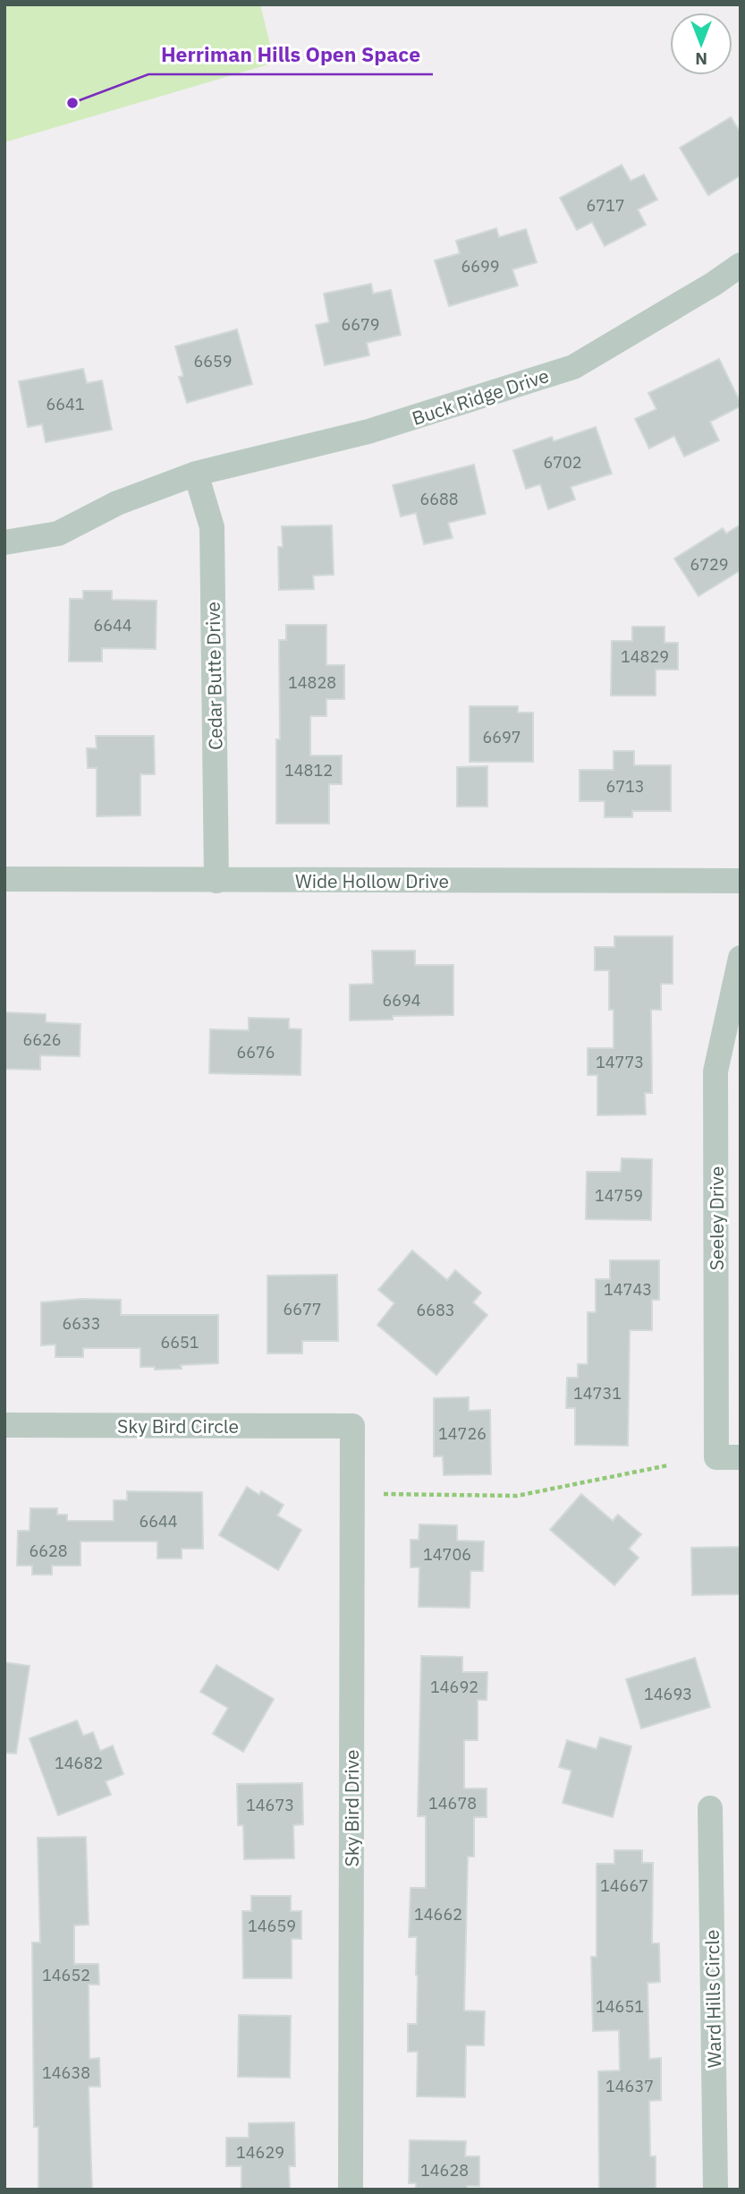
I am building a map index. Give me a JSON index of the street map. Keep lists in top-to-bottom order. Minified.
{"streets":{"street":["Buck Ridge Drive","Cedar Butte Drive","Wide Hollow Drive","Seeley Drive","Sky Bird Circle","Sky Bird Drive","Ward Hills Circle"]},"crossings":[["Buck Ridge Drive","Cedar Butte Drive"],["Cedar Butte Drive","Wide Hollow Drive"],["Sky Bird Circle","Sky Bird Drive"]],"places":["Herriman Hills Open Space"],"house_numbers":["6717","6699","6679","6659","6641","6702","6688","6729","6644","14829","14828","6697","14812","6713","6694","6626","6676","14773","14759","14743","6677","6683","6633","6651","14731","14726","6644","6628","14706","14692","14693","14682","14678","14673","14667","14662","14659","14652","14651","14638","14637","14629","14628"],"north":"bottom"}
